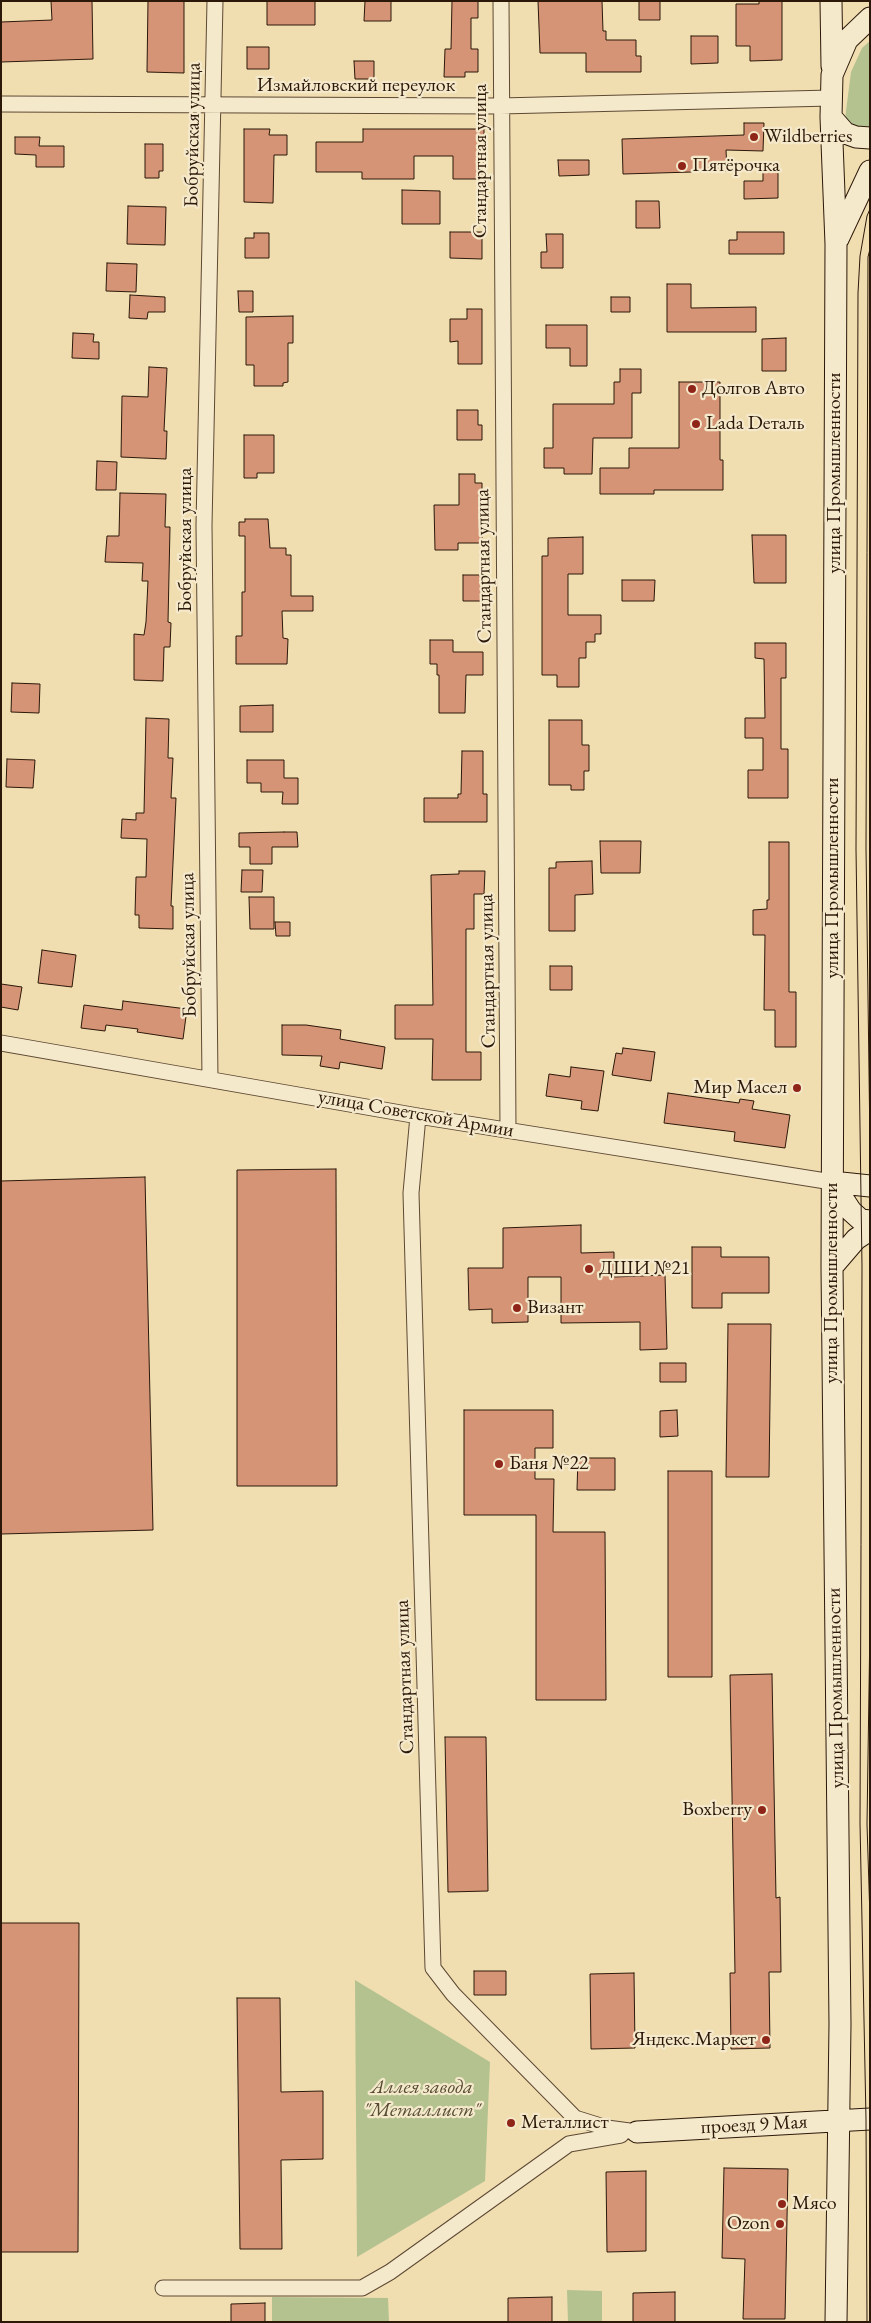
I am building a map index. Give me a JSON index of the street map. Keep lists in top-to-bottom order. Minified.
{"streets":{"main road":["улица Промышленности","улица Советской Армии","проезд 9 Мая"],"street":["Измайловский переулок","Бобруйская улица","Стандартная улица"]},"crossings":[["Измайловский переулок","Бобруйская улица"],["Измайловский переулок","Стандартная улица"],["Измайловский переулок","улица Промышленности"],["Бобруйская улица","улица Советской Армии"],["Стандартная улица","улица Советской Армии"],["Стандартная улица","проезд 9 Мая"],["улица Промышленности","улица Советской Армии"],["улица Промышленности","проезд 9 Мая"]],"parks":["Аллея завода \"Металлист\""],"places":["Wildberries","Пятёрочка","Долгов Авто","Lada Dеталь","Мир Масел","ДШИ №21","Визант","Баня №22","Boxberry","Яндекс.Маркет","Металлист","Мясо","Ozon"]}
